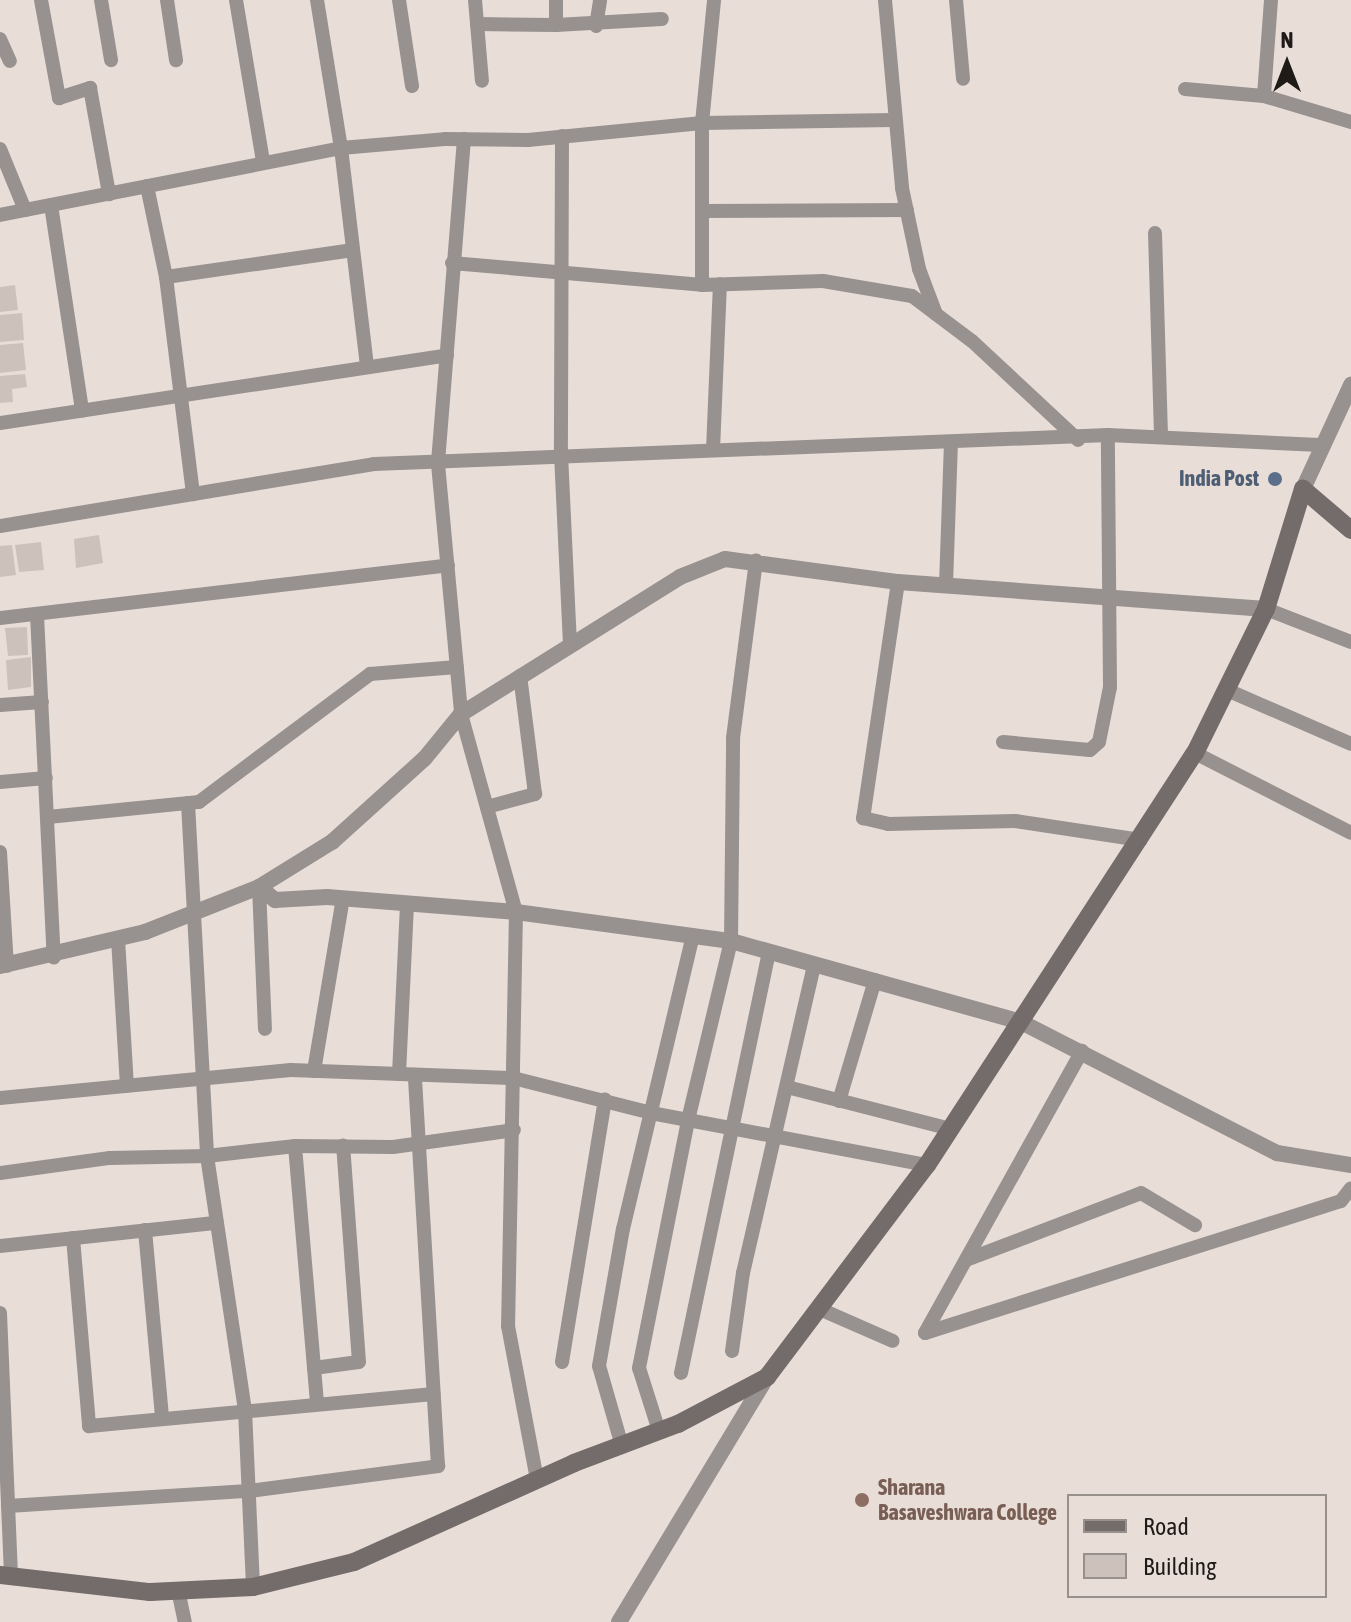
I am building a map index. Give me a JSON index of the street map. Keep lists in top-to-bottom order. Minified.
{"places":["India Post","Sharana Basaveshwara College"],"legend":["Road","Building"],"north":"top"}
